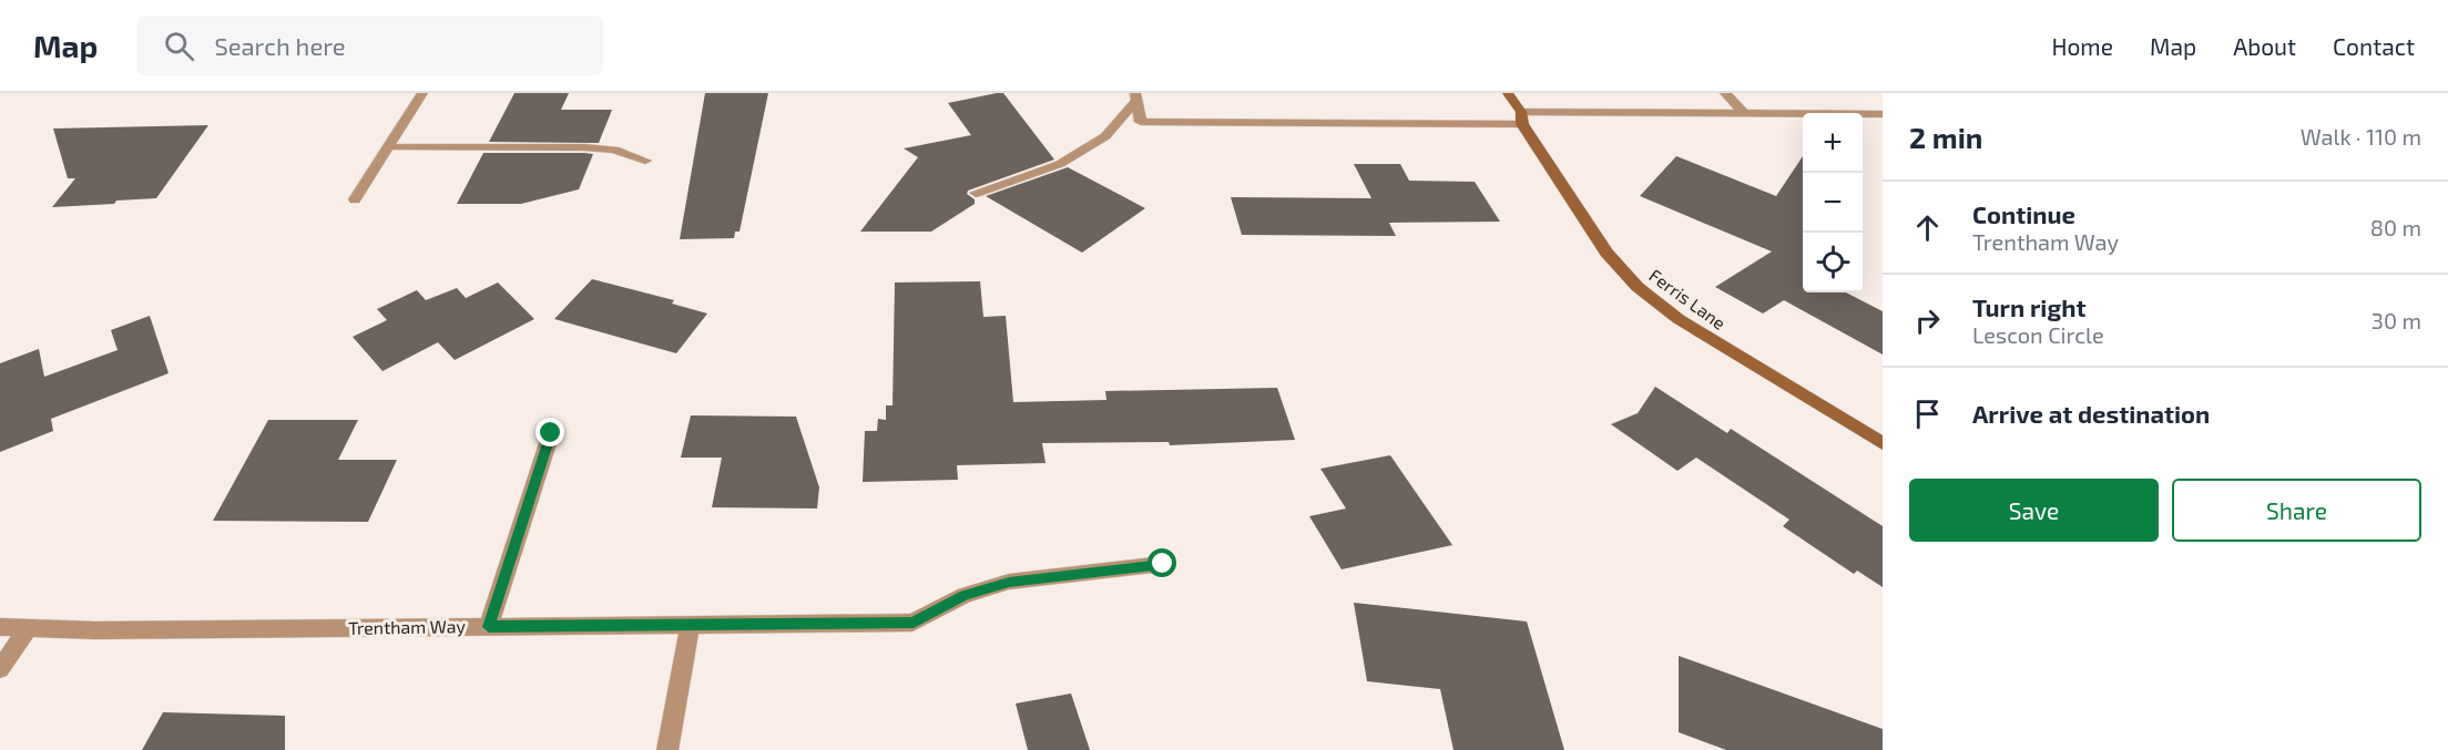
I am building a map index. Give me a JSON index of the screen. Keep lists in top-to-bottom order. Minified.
{"streets":{"street":["Ferris Lane","Trentham Way"]},"page":{"header":"Map","search":"Search here","nav":["Home","Map","About","Contact"],"heading":["2 min","Walk · 110 m"],"map_buttons":["+","−"],"list":[["Continue","Trentham Way","80 m"],["Turn right","Lescon Circle","30 m"],"Arrive at destination"],"buttons":["Save","Share"]}}
